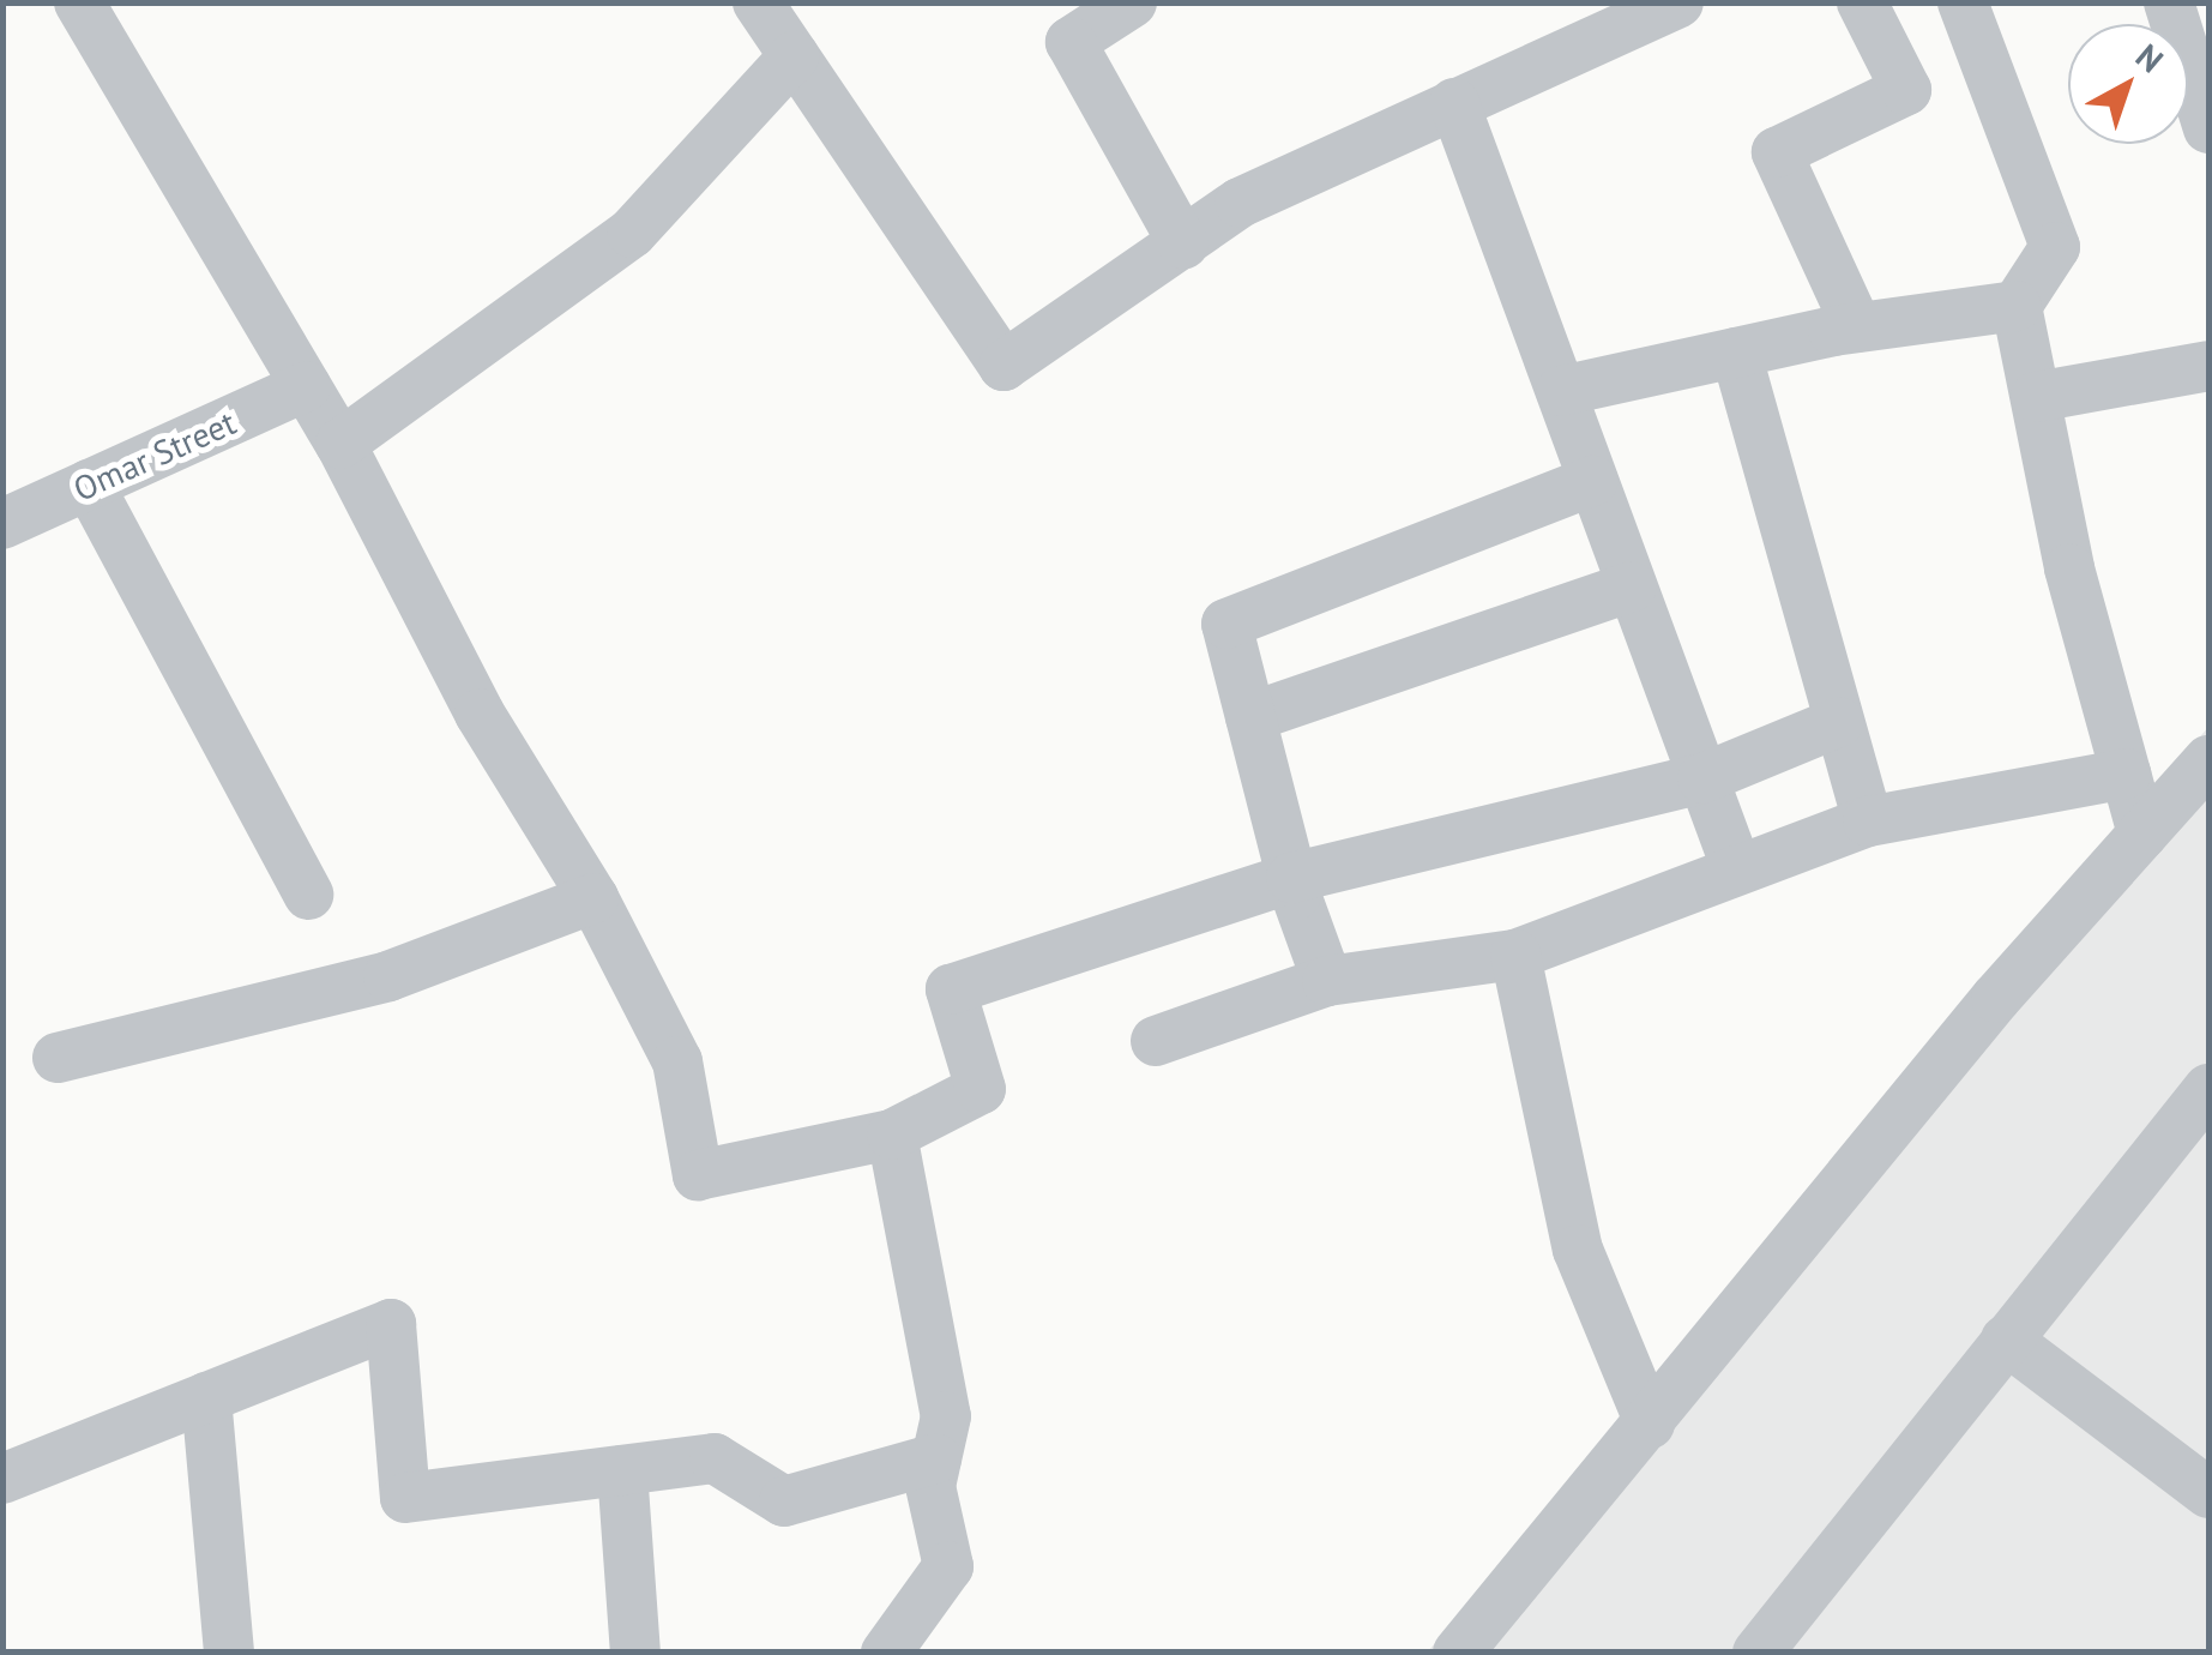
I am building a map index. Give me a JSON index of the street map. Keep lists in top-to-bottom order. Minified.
{"streets":{"street":["Omar Street"]},"north":"top right"}
